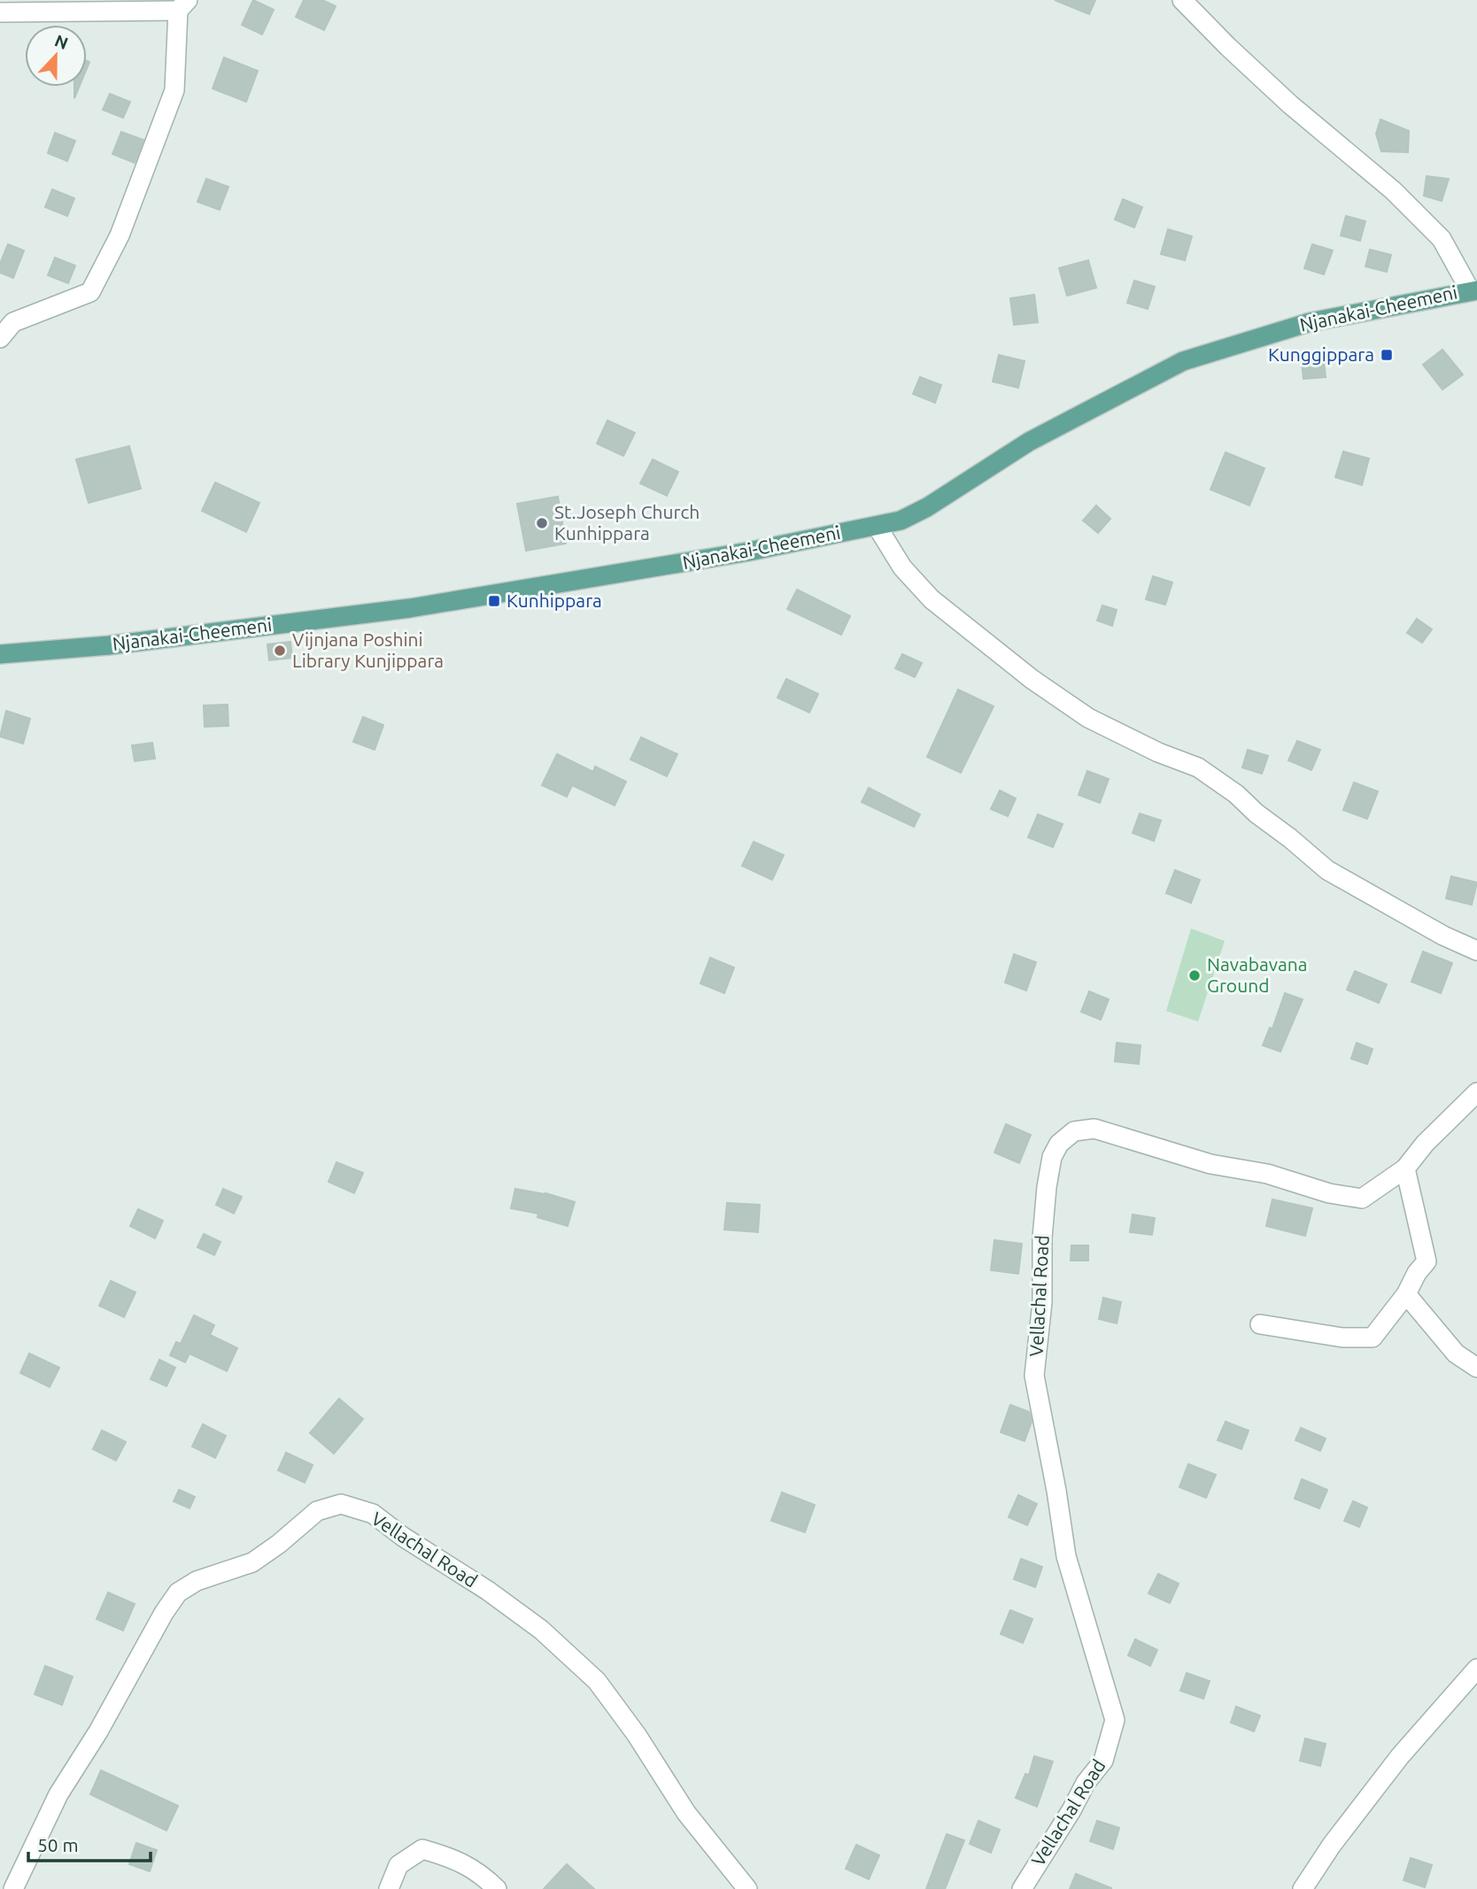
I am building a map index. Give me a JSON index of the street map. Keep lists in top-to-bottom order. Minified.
{"streets":{"main road":["Njanakai-Cheemeni"],"street":["Vellachal Road"]},"places":{"transit":["Kunggippara","Kunhippara"],"other":["St.Joseph Church Kunhippara","Vijnjana Poshini Library Kunjippara","Navabavana Ground"]},"scale_bar":"50 m","north":"top"}
